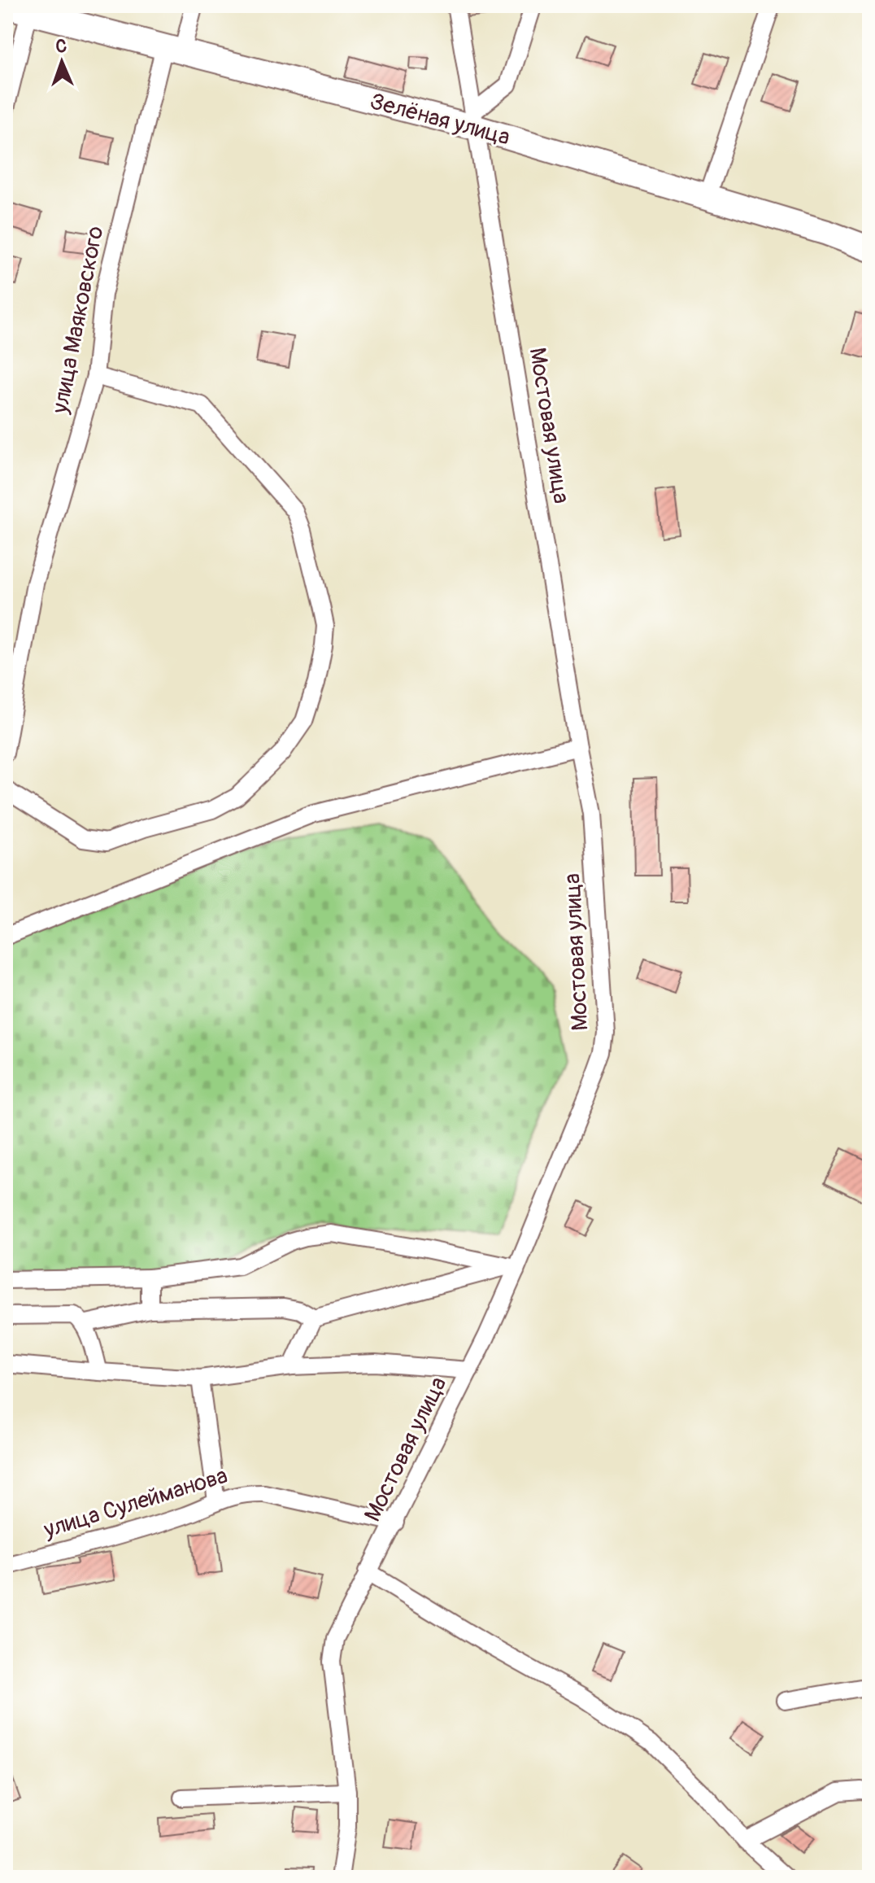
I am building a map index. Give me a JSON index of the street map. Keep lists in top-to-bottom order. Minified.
{"streets":{"main road":["Зелёная улица"],"street":["улица Маяковского","Мостовая улица","улица Сулейманова"]},"crossings":[["Зелёная улица","улица Маяковского"],["Зелёная улица","Мостовая улица"],["Мостовая улица","улица Сулейманова"]],"north":"top"}
